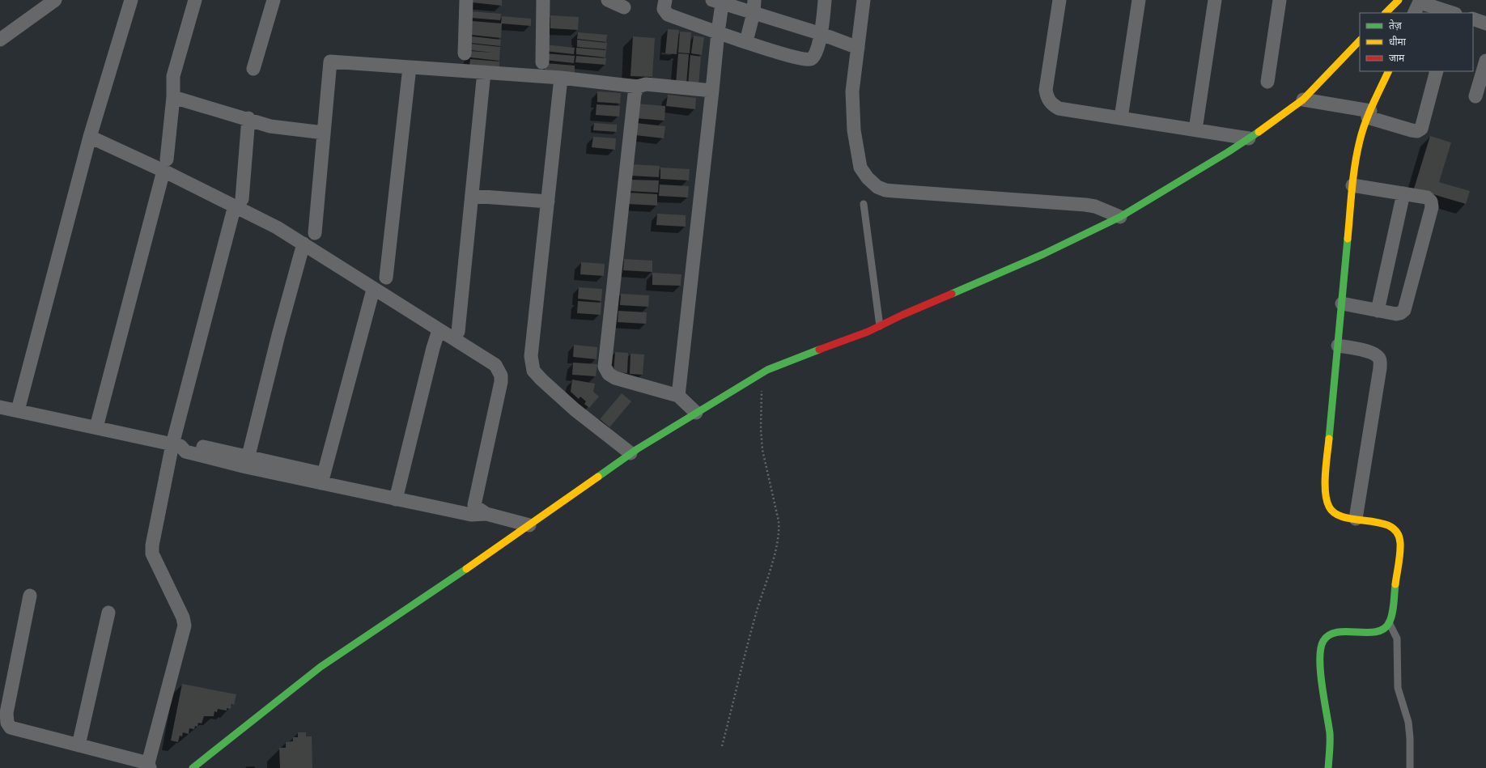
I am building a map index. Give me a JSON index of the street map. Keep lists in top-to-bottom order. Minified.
{"legend":["तेज़","धीमा","जाम"]}
